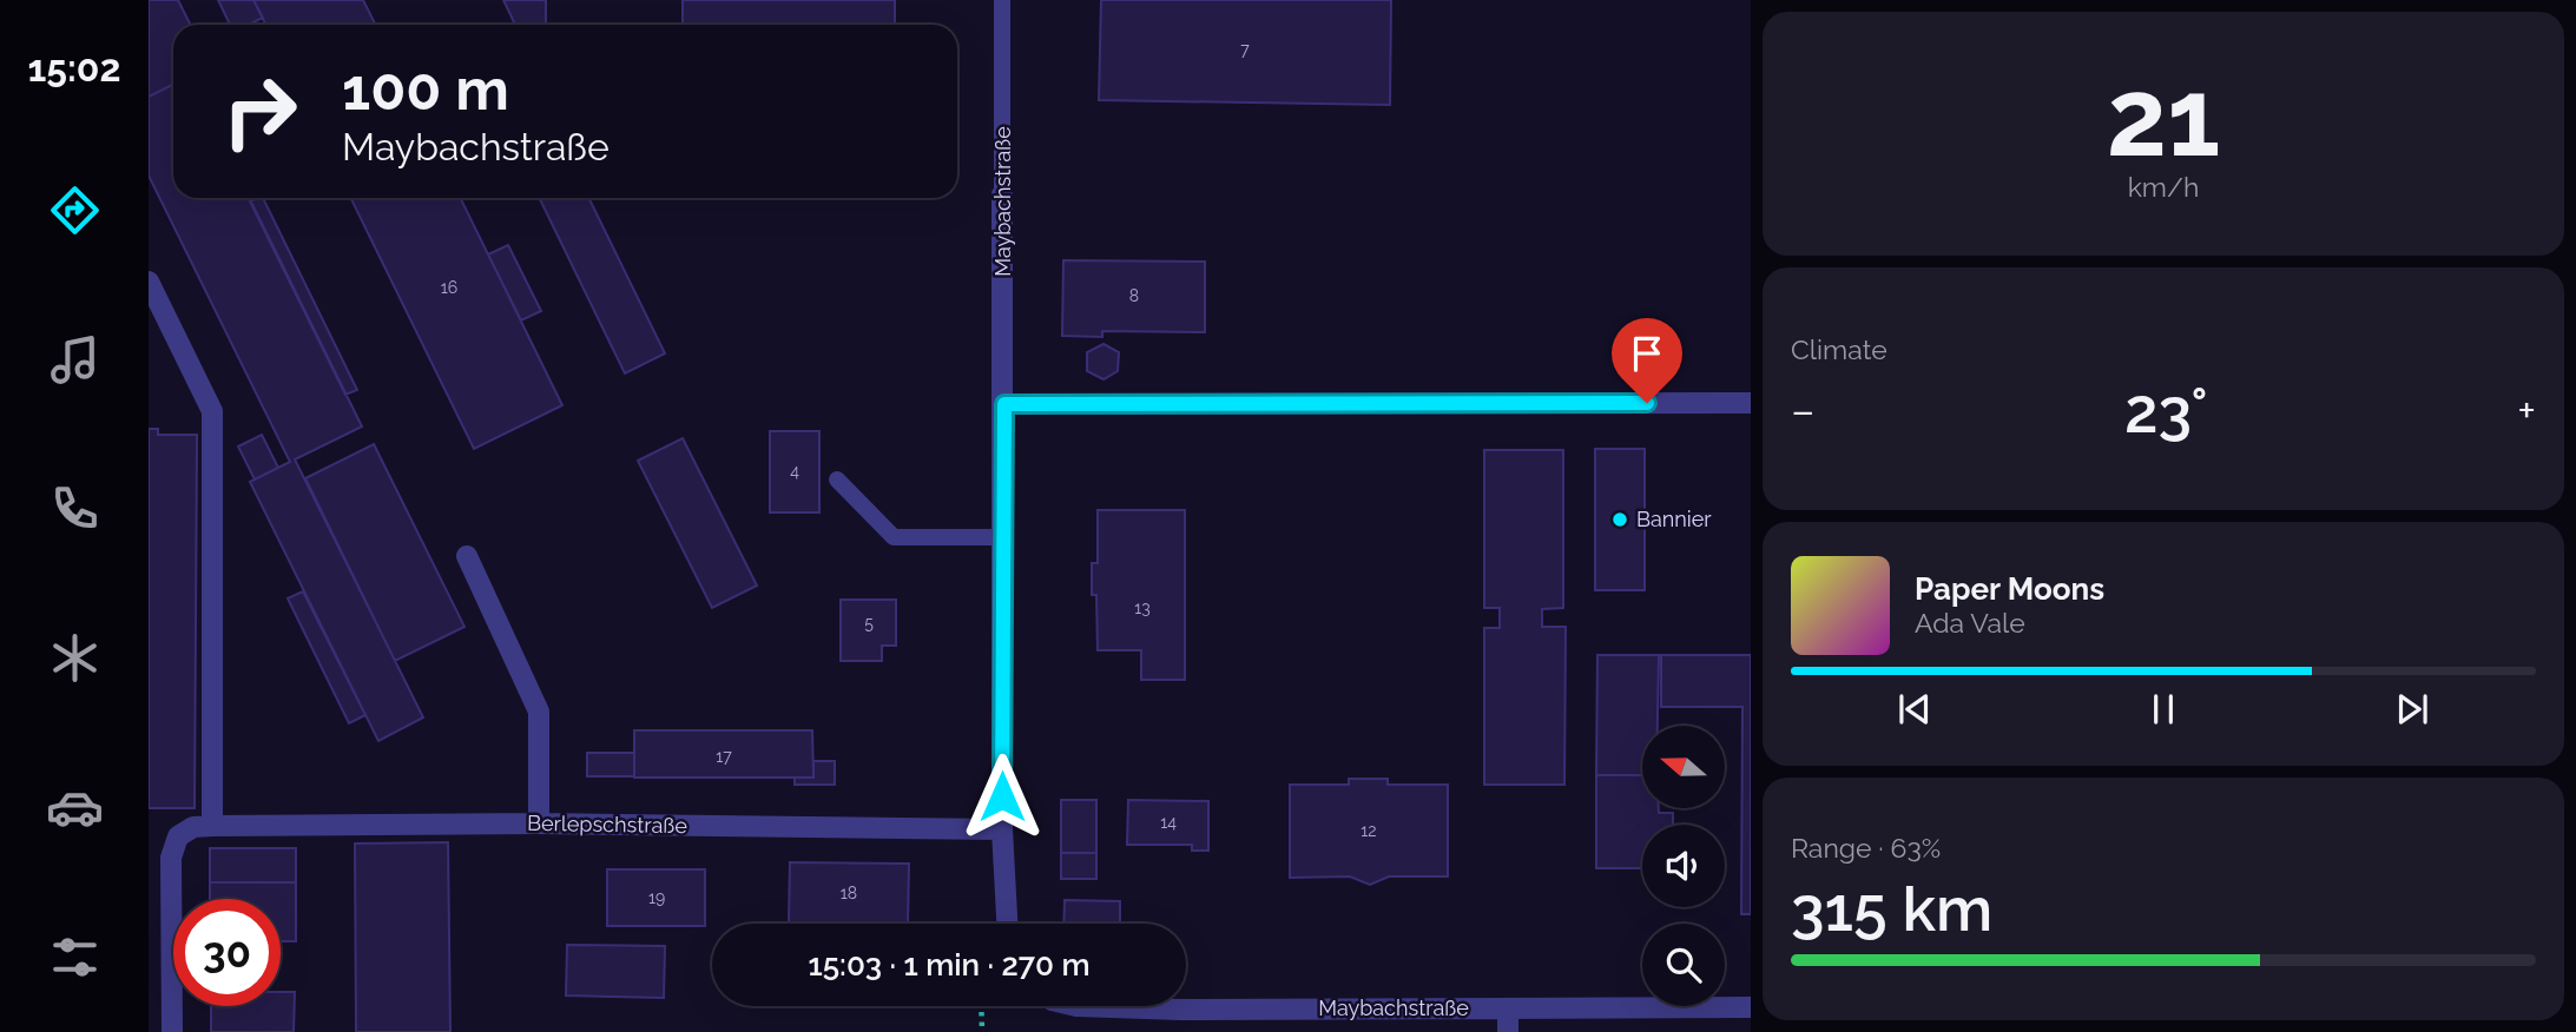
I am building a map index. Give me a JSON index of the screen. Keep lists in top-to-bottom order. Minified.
{"streets":{"street":["Maybachstraße","Berlepschstraße"]},"crossings":[["Maybachstraße","Berlepschstraße"]],"places":["Bannier"],"house_numbers":["7","16","8","4","13","5","17","14","12","18","19"],"north":"left","page":{"tabs":"15:02","tile":[["21","km/h"],"Climate",["Range · 63%","315 km"]],"turn":["100 m","Maybachstraße"],"heat":["−","23°","+"],"song":["Paper Moons","Ada Vale"],"limit":"30","trip":"15:03 · 1 min · 270 m"}}
